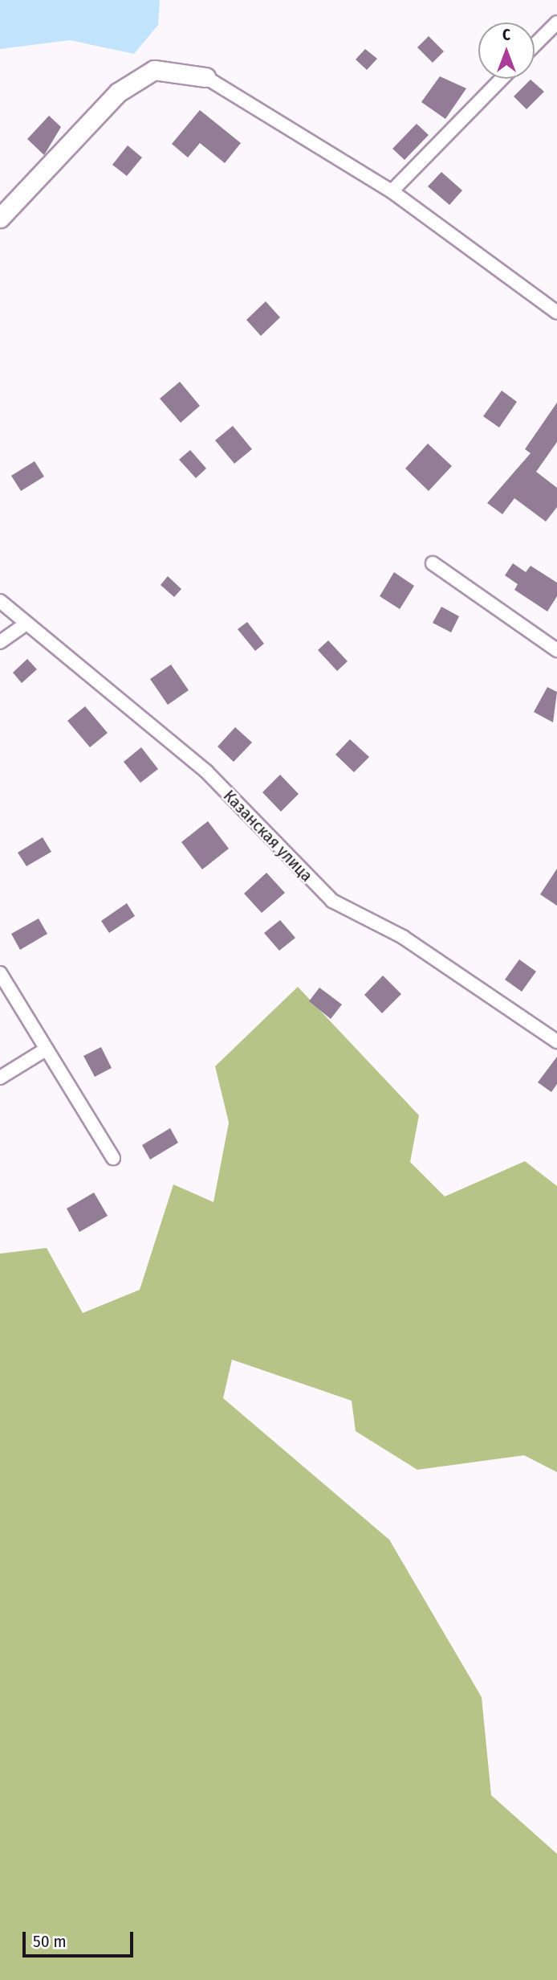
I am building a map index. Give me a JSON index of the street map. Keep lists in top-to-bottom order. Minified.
{"streets":{"street":["Казанская улица"]},"scale_bar":"50 m","north":"top"}
